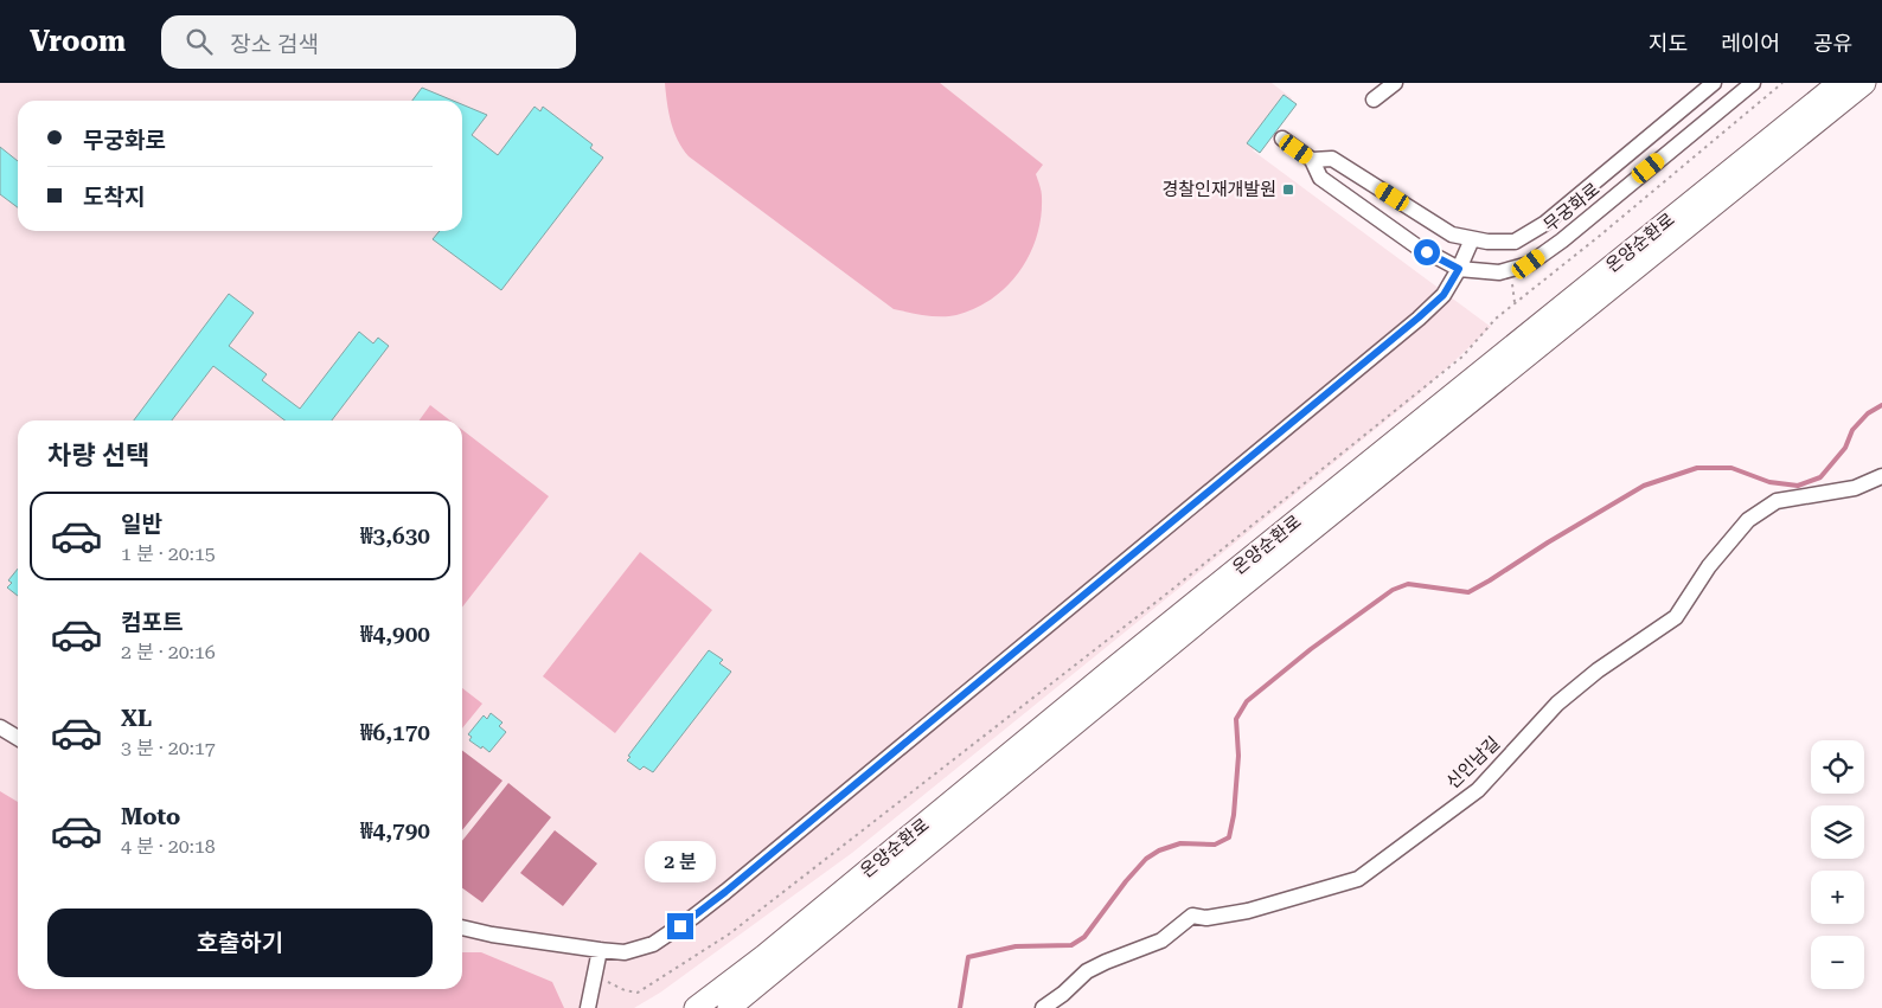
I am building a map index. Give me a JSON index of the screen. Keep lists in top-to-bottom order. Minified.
{"streets":{"highway":["온양순환로"],"street":["무궁화로","신인남길"]},"places":{"transit":["경찰인재개발원"]},"page":{"header":"Vroom","search":"장소 검색","nav":["지도","레이어","공유"],"banner":["무궁화로","도착지"],"heading":"차량 선택","list":[{"name":"일반","note":"1 분 · 20:15","value":"₩3,630"},{"name":"컴포트","note":"2 분 · 20:16","value":"₩4,900"},{"name":"XL","note":"3 분 · 20:17","value":"₩6,170"},{"name":"Moto","note":"4 분 · 20:18","value":"₩4,790"}],"map_buttons":["+","−"],"bubble":"2 분","buttons":"호출하기"}}
